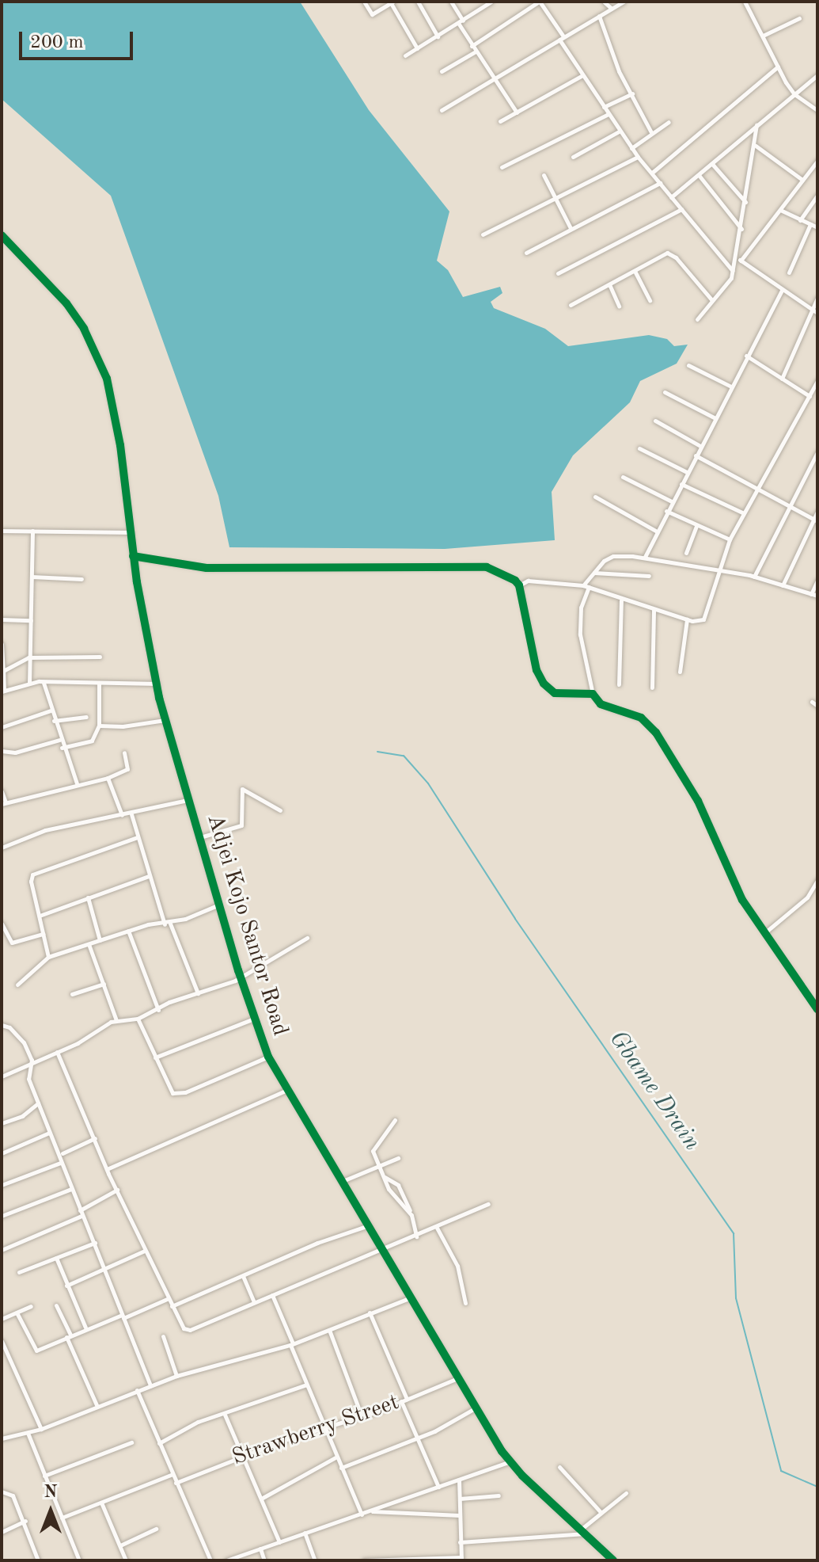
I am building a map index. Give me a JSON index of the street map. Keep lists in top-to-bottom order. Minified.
{"streets":{"street":["Adjei Kojo Santor Road","Strawberry Street"]},"crossings":[["Adjei Kojo Santor Road","Strawberry Street"]],"water":["Gbame Drain"],"scale_bar":"200 m","north":"top"}
